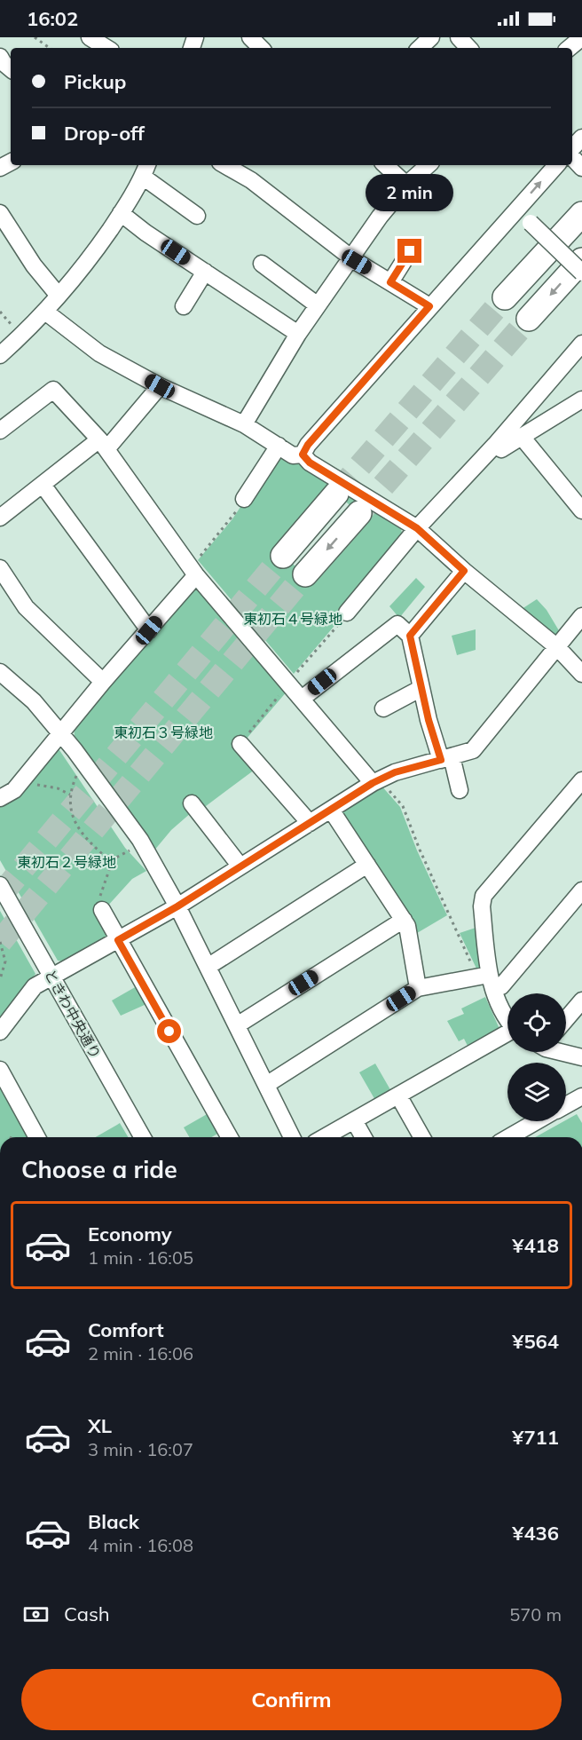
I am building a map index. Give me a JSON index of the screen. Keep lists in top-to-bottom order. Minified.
{"streets":{"street":["ときわ中央通り"]},"parks":["東初石４号緑地","東初石３号緑地","東初石２号緑地"],"page":{"status":"16:02","banner":["Pickup","Drop-off"],"bubble":"2 min","heading":"Choose a ride","list":[{"name":"Economy","note":"1 min · 16:05","value":"¥418"},{"name":"Comfort","note":"2 min · 16:06","value":"¥564"},{"name":"XL","note":"3 min · 16:07","value":"¥711"},{"name":"Black","note":"4 min · 16:08","value":"¥436"}],"pay":["Cash","570 m"],"buttons":"Confirm"}}
